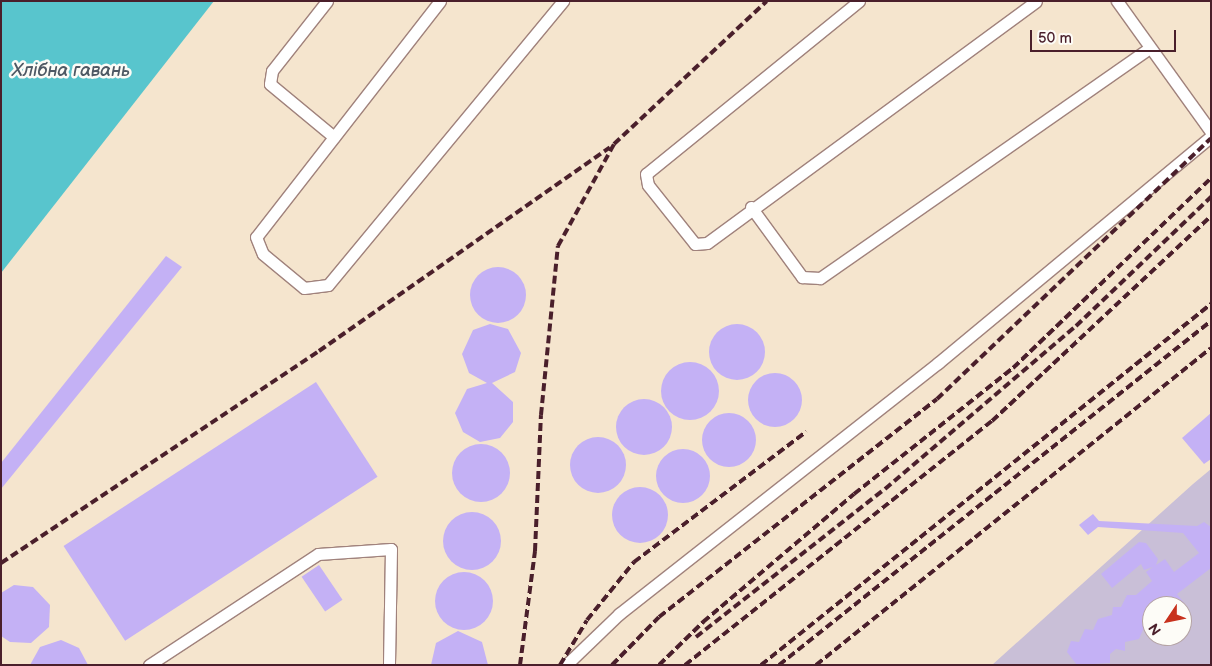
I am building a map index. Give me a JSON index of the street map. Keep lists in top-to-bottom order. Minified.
{"water":["Хлібна гавань"],"scale_bar":"50 m","north":"bottom left"}
